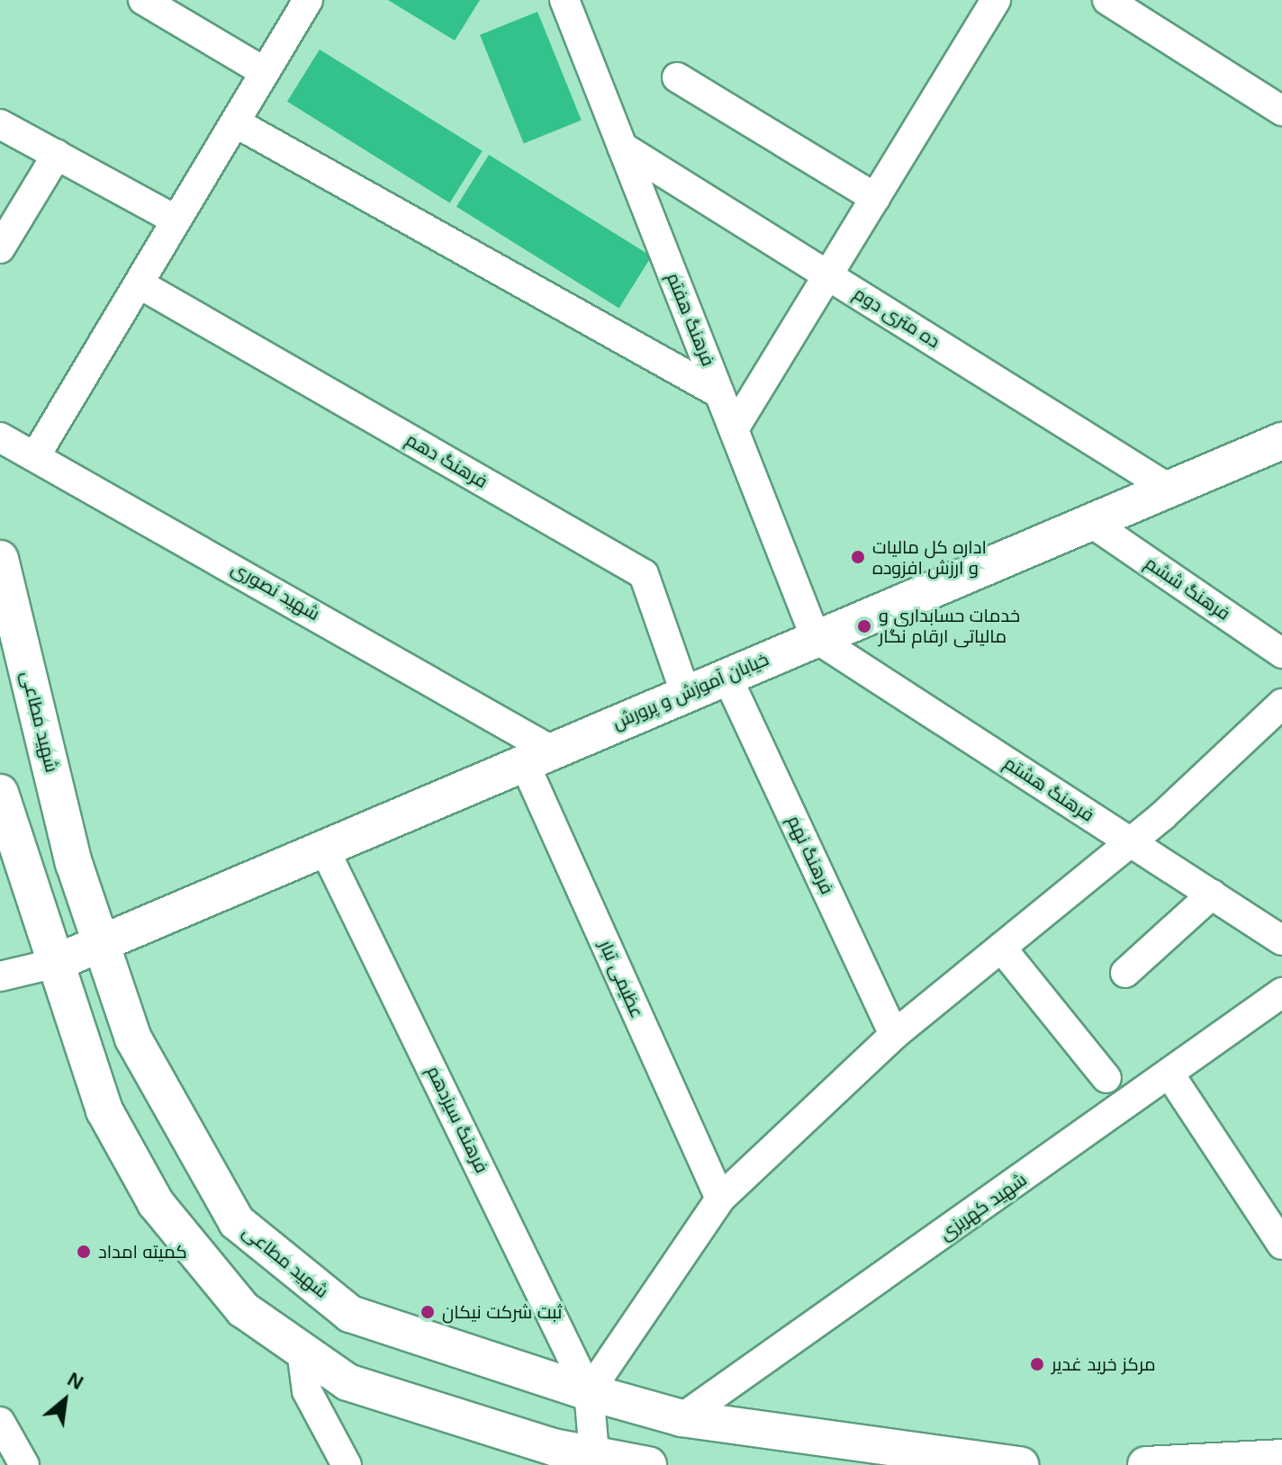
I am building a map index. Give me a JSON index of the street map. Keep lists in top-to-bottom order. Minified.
{"streets":{"street":["ده متری دوم","فرهنگ هفتم","فرهنگ دهم","فرهنگ ششم","شهید نصوری","خیابان آموزش و پرورش","شهید مطاعی","فرهنگ هشتم","فرهنگ نهم","عظیمی تبار","فرهنگ سیزدهم","شهید کهریزی"]},"crossings":[["ده متری دوم","فرهنگ هفتم"],["ده متری دوم","خیابان آموزش و پرورش"],["فرهنگ هفتم","خیابان آموزش و پرورش"],["فرهنگ هفتم","فرهنگ هشتم"],["فرهنگ دهم","خیابان آموزش و پرورش"],["فرهنگ ششم","خیابان آموزش و پرورش"],["شهید نصوری","خیابان آموزش و پرورش"],["شهید نصوری","عظیمی تبار"],["خیابان آموزش و پرورش","شهید مطاعی"],["خیابان آموزش و پرورش","فرهنگ هشتم"],["خیابان آموزش و پرورش","فرهنگ نهم"],["خیابان آموزش و پرورش","عظیمی تبار"],["خیابان آموزش و پرورش","فرهنگ سیزدهم"],["شهید مطاعی","فرهنگ سیزدهم"],["شهید مطاعی","شهید کهریزی"]],"places":["اداره کل مالیات و ارزش افزوده","خدمات حسابداری و مالیاتی ارقام نگار","کمیته امداد","ثبت شرکت نیکان","مرکز خرید غدیر"],"north":"top right"}
